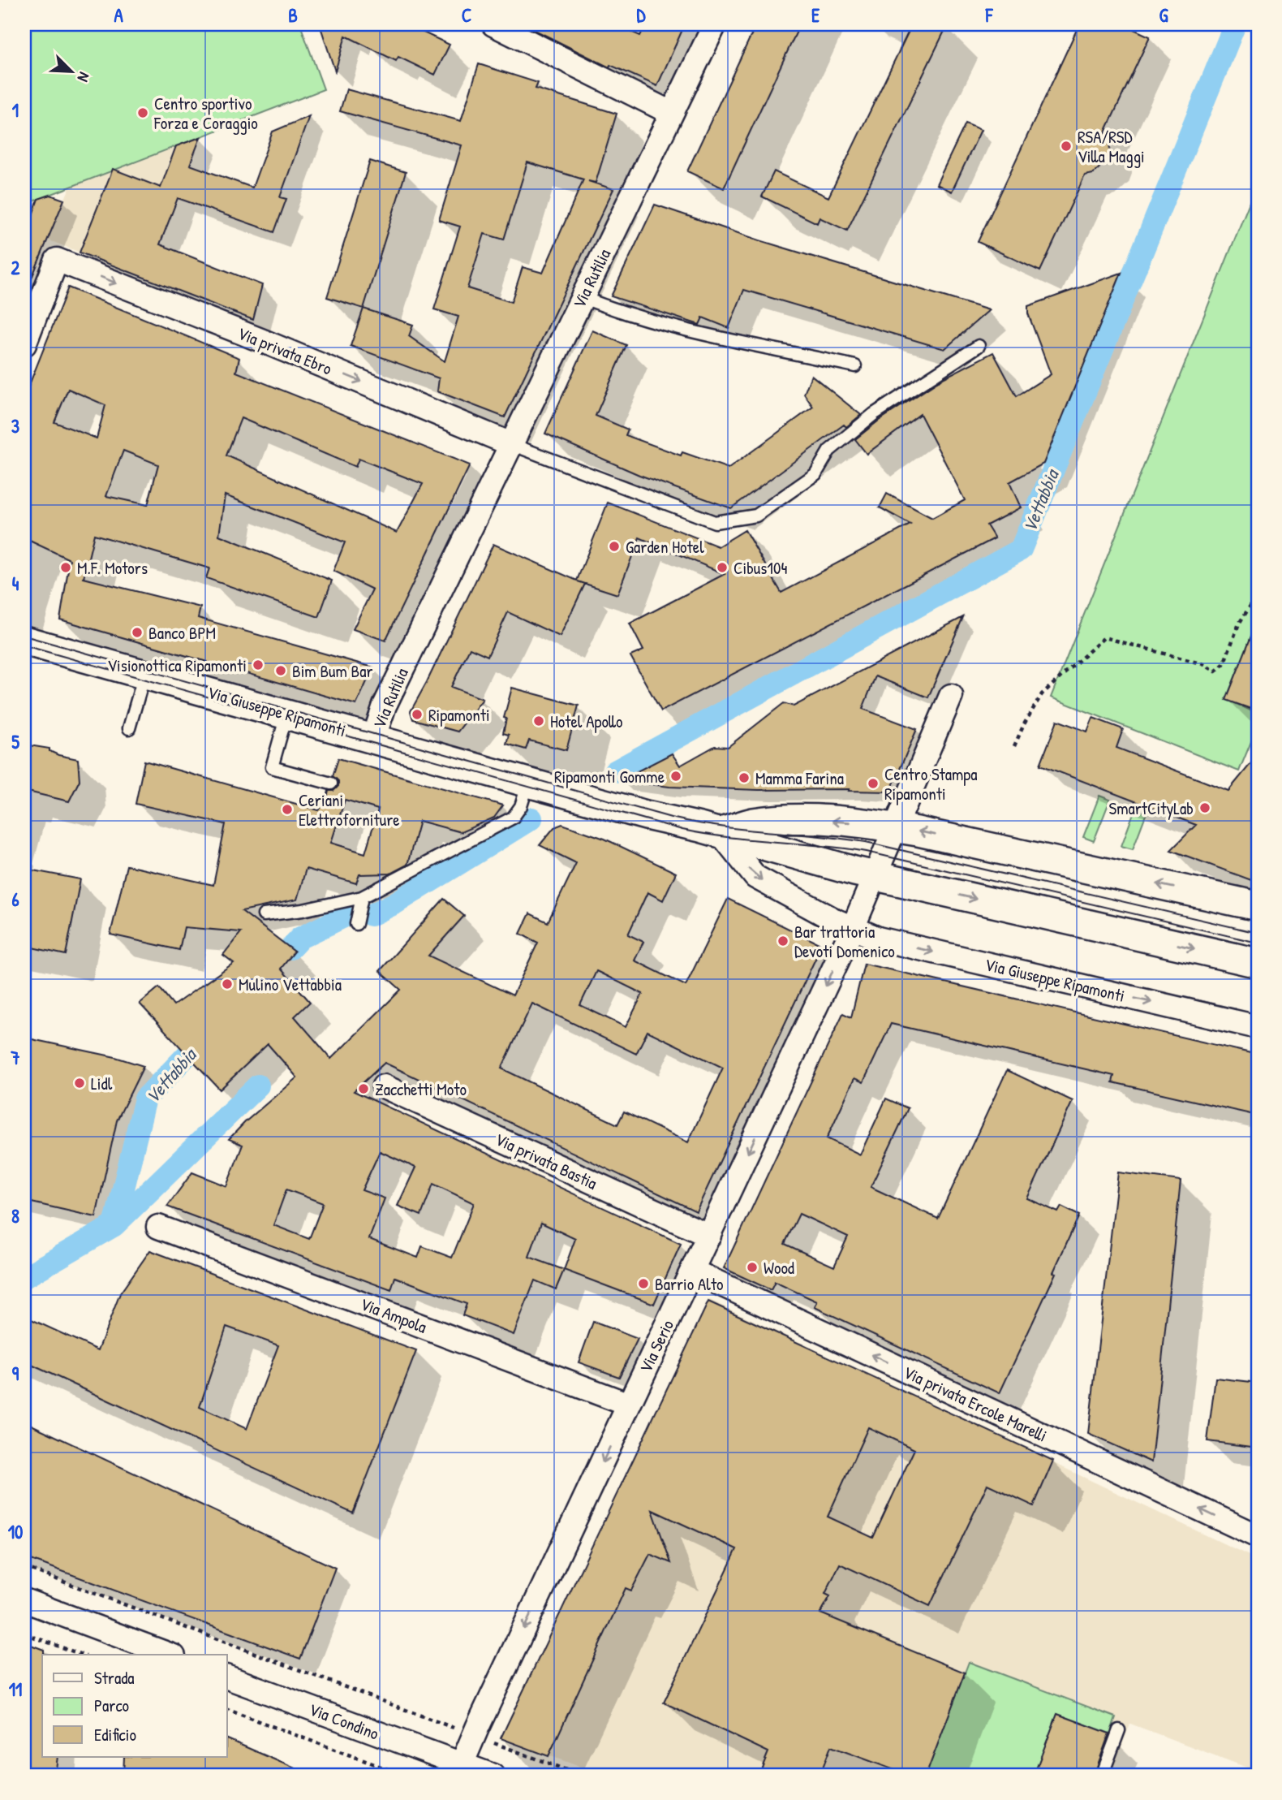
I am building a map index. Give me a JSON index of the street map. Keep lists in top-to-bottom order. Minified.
{"streets":{"street":["Via Rutilia","Via privata Ebro","Via Giuseppe Ripamonti","Via privata Bastia","Via Ampola","Via Serio","Via privata Ercole Marelli","Via Condino"]},"crossings":[["Via Rutilia","Via privata Ebro"],["Via Rutilia","Via Giuseppe Ripamonti"],["Via Giuseppe Ripamonti","Via Serio"],["Via privata Bastia","Via Serio"],["Via Ampola","Via Serio"],["Via Serio","Via privata Ercole Marelli"],["Via Serio","Via Condino"]],"one_way":["Via privata Ebro","Via Serio","Via privata Ercole Marelli"],"water":["Vettabbia"],"places":["Centro sportivo Forza e Coraggio","RSA/RSD Villa Maggi","Garden Hotel","M.F. Motors","Cibus104","Banco BPM","Visionottica Ripamonti","Bim Bum Bar","Ripamonti","Hotel Apollo","Ripamonti Gomme","Mamma Farina","Centro Stampa Ripamonti","SmartCityLab","Ceriani Elettroforniture","Bar trattoria Devoti Domenico","Mulino Vettabbia","Lidl","Zacchetti Moto","Wood","Barrio Alto"],"legend":["Strada","Parco","Edificio"],"north":"bottom right","grid":{"columns":["A","B","C","D","E","F","G"],"rows":["1","2","3","4","5","6","7","8","9","10","11"]}}
